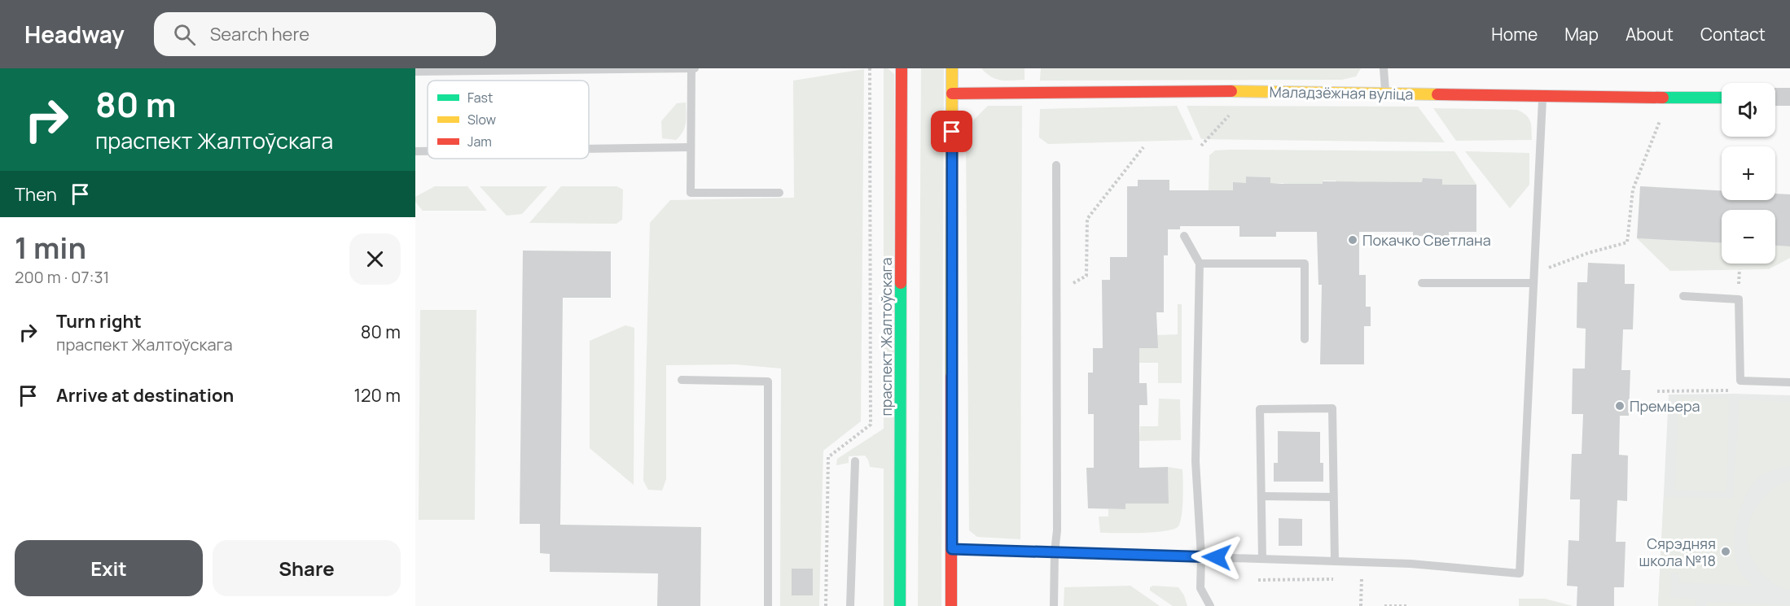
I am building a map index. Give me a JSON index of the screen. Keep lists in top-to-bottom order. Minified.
{"streets":{"main road":["Маладзёжная вуліца","праспект Жалтоўскага"]},"places":["Покачко Светлана","Премьера","Сярэдняя школа №18"],"legend":["Fast","Slow","Jam"],"page":{"header":"Headway","search":"Search here","nav":["Home","Map","About","Contact"],"turn":["80 m","праспект Жалтоўскага"],"map_buttons":["+","−"],"then":"Then","heading":["1 min","200 m · 07:31"],"list":[{"name":"Turn right","note":"праспект Жалтоўскага","value":"80 m"},{"name":"Arrive at destination","value":"120 m"}],"buttons":["Exit","Share"]}}
